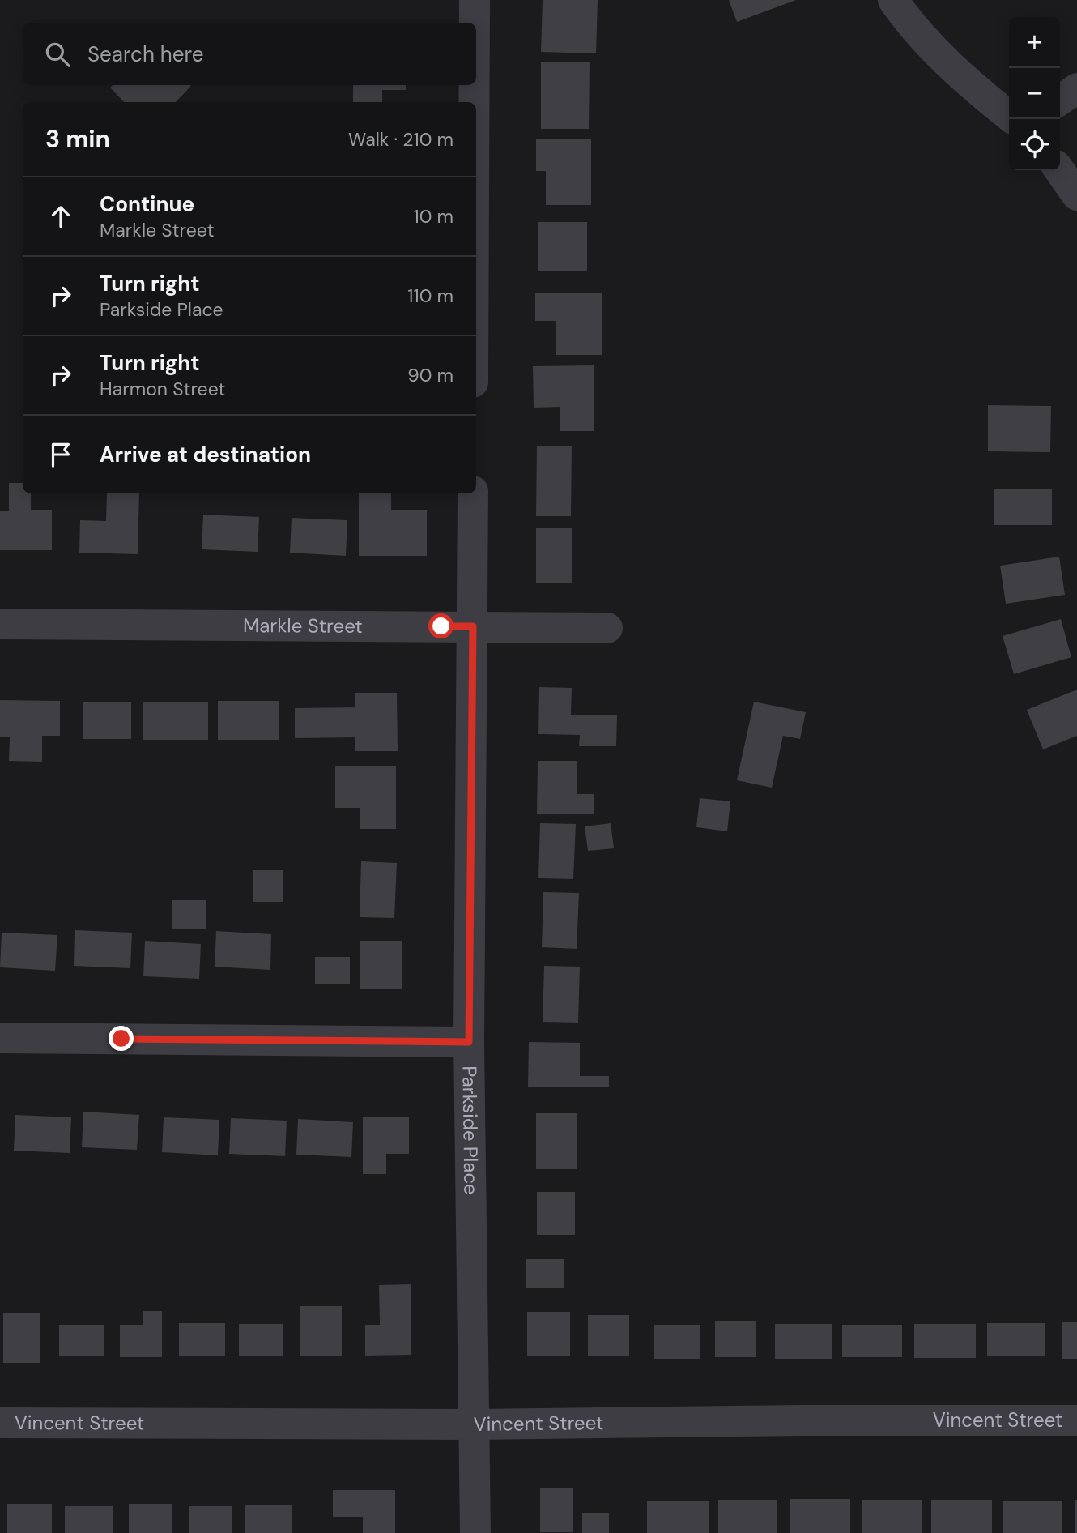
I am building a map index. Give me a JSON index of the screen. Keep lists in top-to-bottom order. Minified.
{"streets":{"street":["Markle Street","Parkside Place","Vincent Street"]},"crossings":[["Markle Street","Parkside Place"],["Parkside Place","Vincent Street"]],"page":{"map_buttons":["+","−"],"search":"Search here","heading":["3 min","Walk · 210 m"],"list":[["Continue","Markle Street","10 m"],["Turn right","Parkside Place","110 m"],["Turn right","Harmon Street","90 m"],"Arrive at destination"]}}
